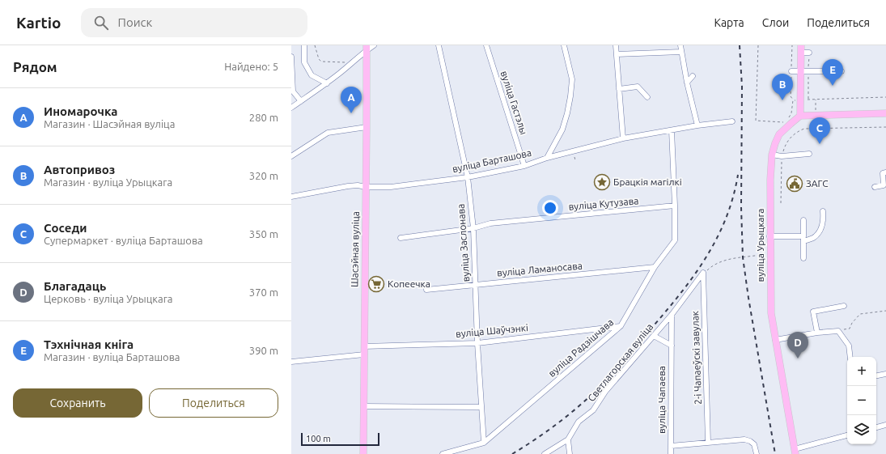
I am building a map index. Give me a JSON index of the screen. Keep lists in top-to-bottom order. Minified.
{"streets":{"main road":["вуліца Урыцкага","Шасэйная вуліца"],"street":["вуліца Гастэлы","вуліца Барташова","вуліца Кутузава","вуліца Заслонава","вуліца Ламаносава","вуліца Шаўчэнкі","вуліца Радзішчава","2-і Чапаеўскі завулак","Светлагорская вуліца","вуліца Чапаева"]},"crossings":[["вуліца Гастэлы","вуліца Барташова"],["вуліца Барташова","вуліца Заслонава"],["вуліца Барташова","Шасэйная вуліца"],["вуліца Барташова","вуліца Радзішчава"],["вуліца Кутузава","вуліца Заслонава"],["вуліца Кутузава","вуліца Радзішчава"],["вуліца Заслонава","вуліца Ламаносава"],["вуліца Заслонава","вуліца Шаўчэнкі"],["вуліца Заслонава","вуліца Радзішчава"],["Шасэйная вуліца","вуліца Шаўчэнкі"],["вуліца Ламаносава","вуліца Радзішчава"],["вуліца Шаўчэнкі","вуліца Радзішчава"],["2-і Чапаеўскі завулак","Светлагорская вуліца"],["Светлагорская вуліца","вуліца Чапаева"]],"places":{"place":["Брацкія магілкі"],"public building":["ЗАГС"],"supermarket":["Копеечка"]},"scale_bar":"100 m","page":{"header":"Kartio","search":"Поиск","nav":["Карта","Слои","Поделиться"],"heading":["Рядом","Найдено: 5"],"pins":["E","B","A","C","D"],"list":[{"mark":"A","name":"Иномарочка","note":"Магазин · Шасэйная вуліца","value":"280 m"},{"mark":"B","name":"Автопривоз","note":"Магазин · вуліца Урыцкага","value":"320 m"},{"mark":"C","name":"Соседи","note":"Супермаркет · вуліца Барташова","value":"350 m"},{"mark":"D","name":"Благадаць","note":"Церковь · вуліца Урыцкага","value":"370 m"},{"mark":"E","name":"Тэхнічная кніга","note":"Магазин · вуліца Барташова","value":"390 m"}],"map_buttons":["+","−"],"buttons":["Сохранить","Поделиться"],"scale":"100 m"}}
